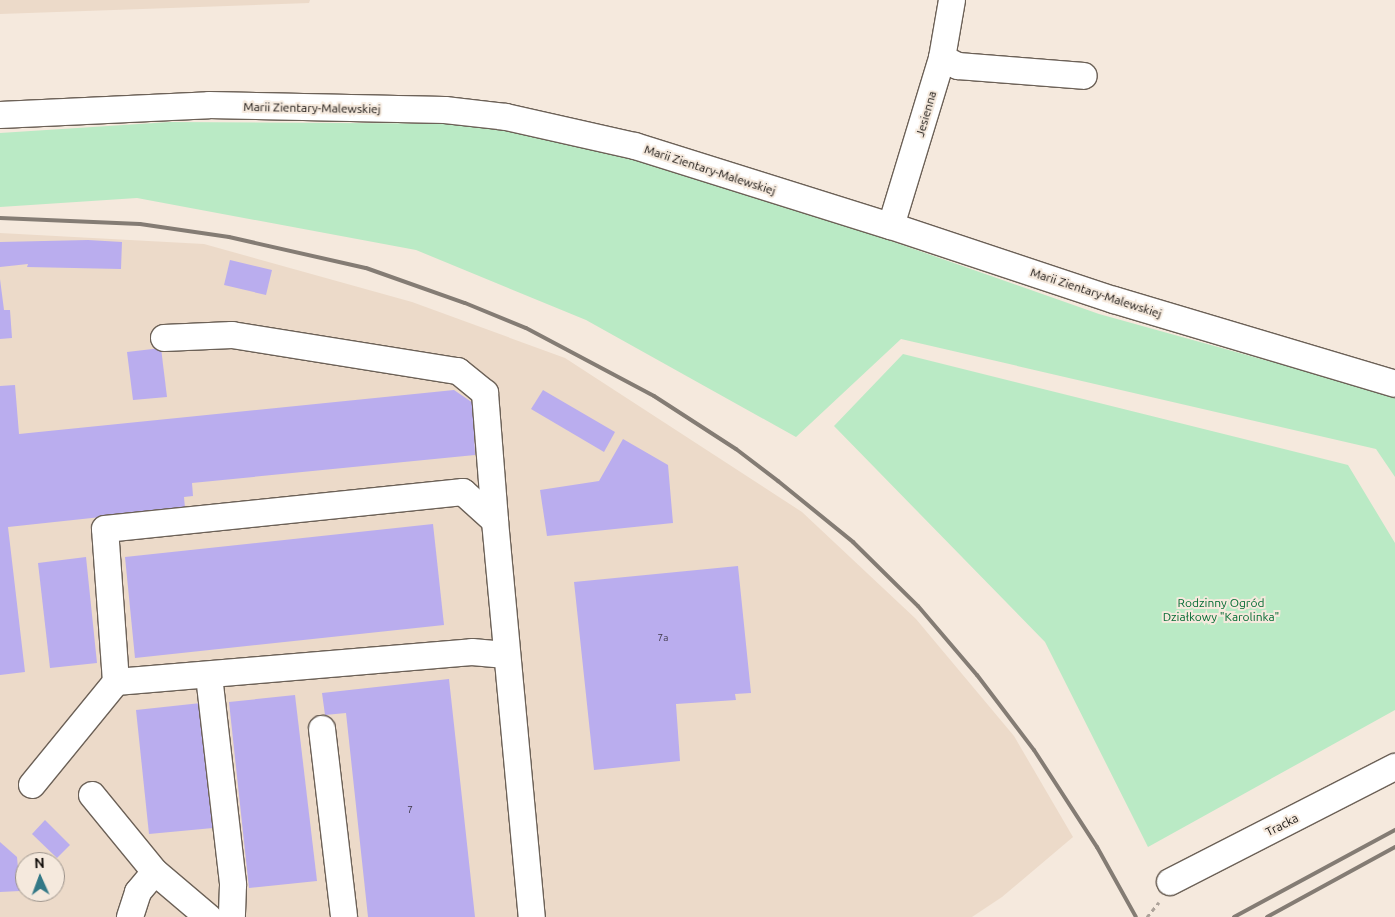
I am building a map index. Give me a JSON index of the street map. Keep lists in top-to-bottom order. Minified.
{"streets":{"street":["Marii Zientary-Malewskiej","Jesienna","Tracka"]},"crossings":[["Marii Zientary-Malewskiej","Jesienna"]],"parks":["Rodzinny Ogród Działkowy \"Karolinka\""],"house_numbers":["7a","7"],"north":"top"}
